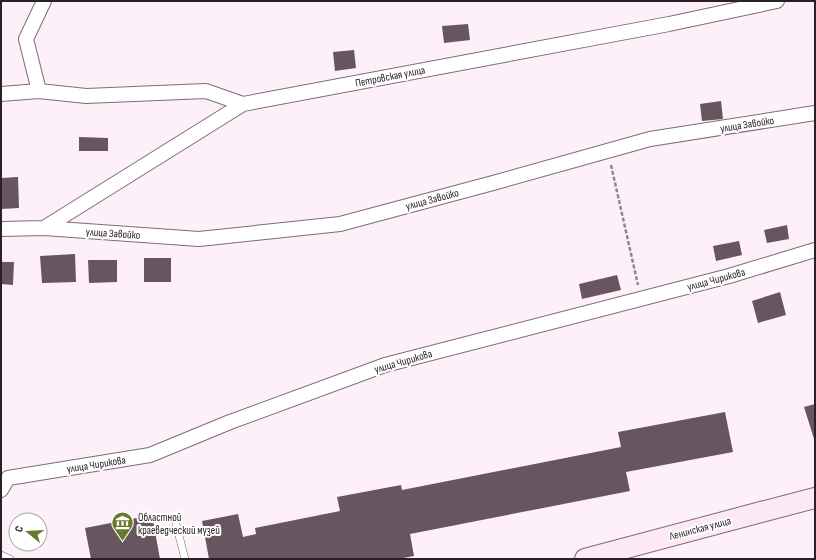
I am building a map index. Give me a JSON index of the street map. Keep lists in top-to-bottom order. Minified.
{"streets":{"main road":["Ленинская улица"],"street":["Петровская улица","улица Завойко","улица Чирикова"]},"places":{"museum":["Областной краеведческий музей"]},"north":"left"}
